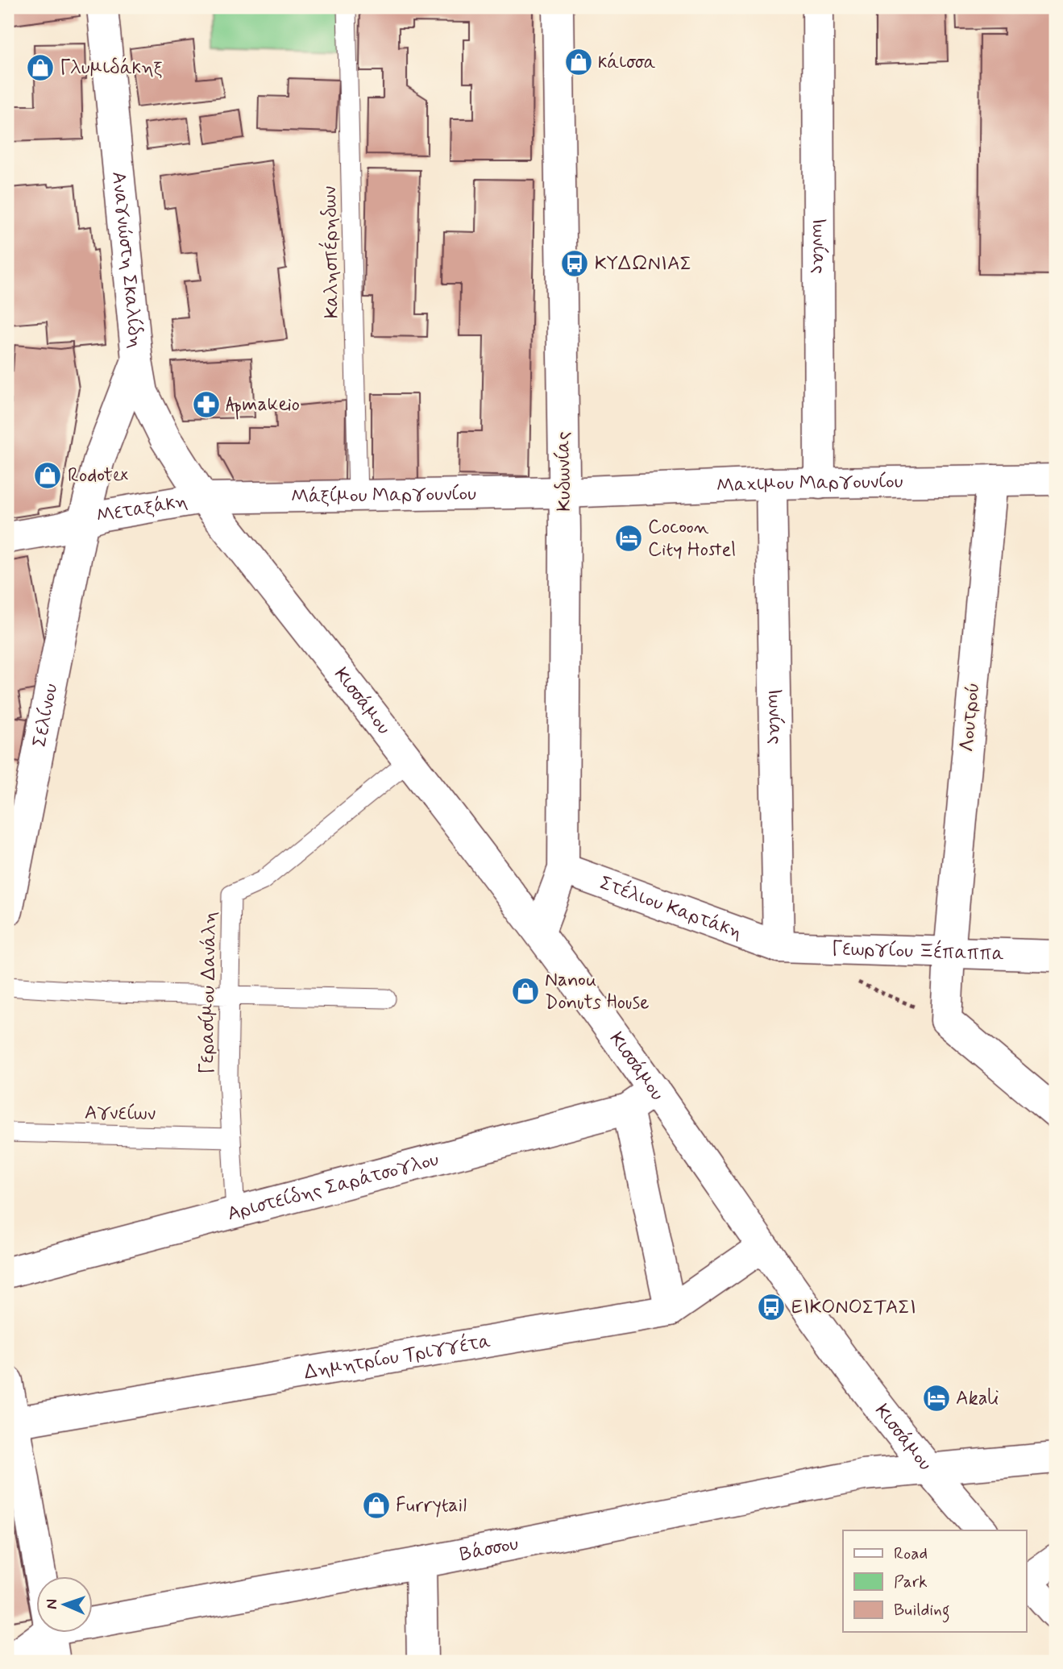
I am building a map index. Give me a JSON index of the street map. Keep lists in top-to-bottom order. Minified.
{"streets":{"street":["Ιωνίας","Αναγνώστη Σκαλίδη","Κυδωνίας","Μαχιμου Mαργουνίου","Μάξίμου Mαργουνίου","Μεταξάκη","Κισσάμου","Σελίνου","Λουτρού","Στέλιου Καρτάκη","Γεωργίου Ξέπαππα","Αριστείδης Σαράτσογλου","Δημητρίου Τριγγέτα","Βάσσου"],"lane":["Καλησπέρηδων","Γερασίμου Δανάλη","Αγνείων"]},"crossings":[["Ιωνίας","Μαχιμου Mαργουνίου"],["Ιωνίας","Στέλιου Καρτάκη"],["Ιωνίας","Γεωργίου Ξέπαππα"],["Καλησπέρηδων","Μάξίμου Mαργουνίου"],["Αναγνώστη Σκαλίδη","Μάξίμου Mαργουνίου"],["Αναγνώστη Σκαλίδη","Μεταξάκη"],["Αναγνώστη Σκαλίδη","Κισσάμου"],["Αναγνώστη Σκαλίδη","Σελίνου"],["Κυδωνίας","Μαχιμου Mαργουνίου"],["Κυδωνίας","Μάξίμου Mαργουνίου"],["Κυδωνίας","Κισσάμου"],["Κυδωνίας","Στέλιου Καρτάκη"],["Μαχιμου Mαργουνίου","Μάξίμου Mαργουνίου"],["Μαχιμου Mαργουνίου","Λουτρού"],["Μάξίμου Mαργουνίου","Μεταξάκη"],["Μάξίμου Mαργουνίου","Κισσάμου"],["Μεταξάκη","Κισσάμου"],["Μεταξάκη","Σελίνου"],["Κισσάμου","Γερασίμου Δανάλη"],["Κισσάμου","Αριστείδης Σαράτσογλου"],["Κισσάμου","Δημητρίου Τριγγέτα"],["Κισσάμου","Βάσσου"],["Λουτρού","Γεωργίου Ξέπαππα"],["Στέλιου Καρτάκη","Γεωργίου Ξέπαππα"],["Γερασίμου Δανάλη","Αγνείων"],["Γερασίμου Δανάλη","Αριστείδης Σαράτσογλου"]],"places":{"shop":["κάισσα","Γλυμιδάκηξ","Rodotex","Nanou Donuts House","Furrytail"],"bus stop":["ΚΥΔΩΝΙΑΣ","ΕΙΚΟΝΟΣΤΑΣΙ"],"pharmacy":["Apmakeio"],"hotel":["Cocoon City Hostel","Akali"]},"legend":["Road","Park","Building"],"north":"left"}
